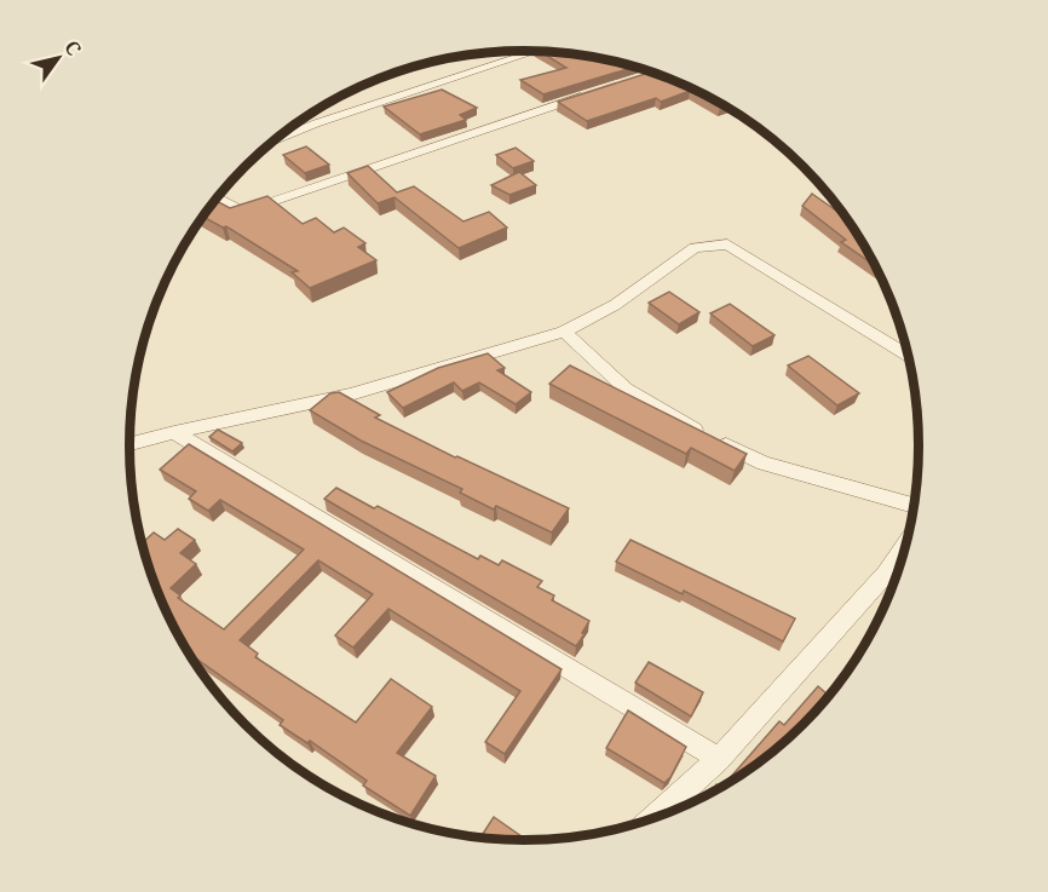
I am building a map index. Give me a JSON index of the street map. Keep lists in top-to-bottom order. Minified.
{"north":"top right"}
